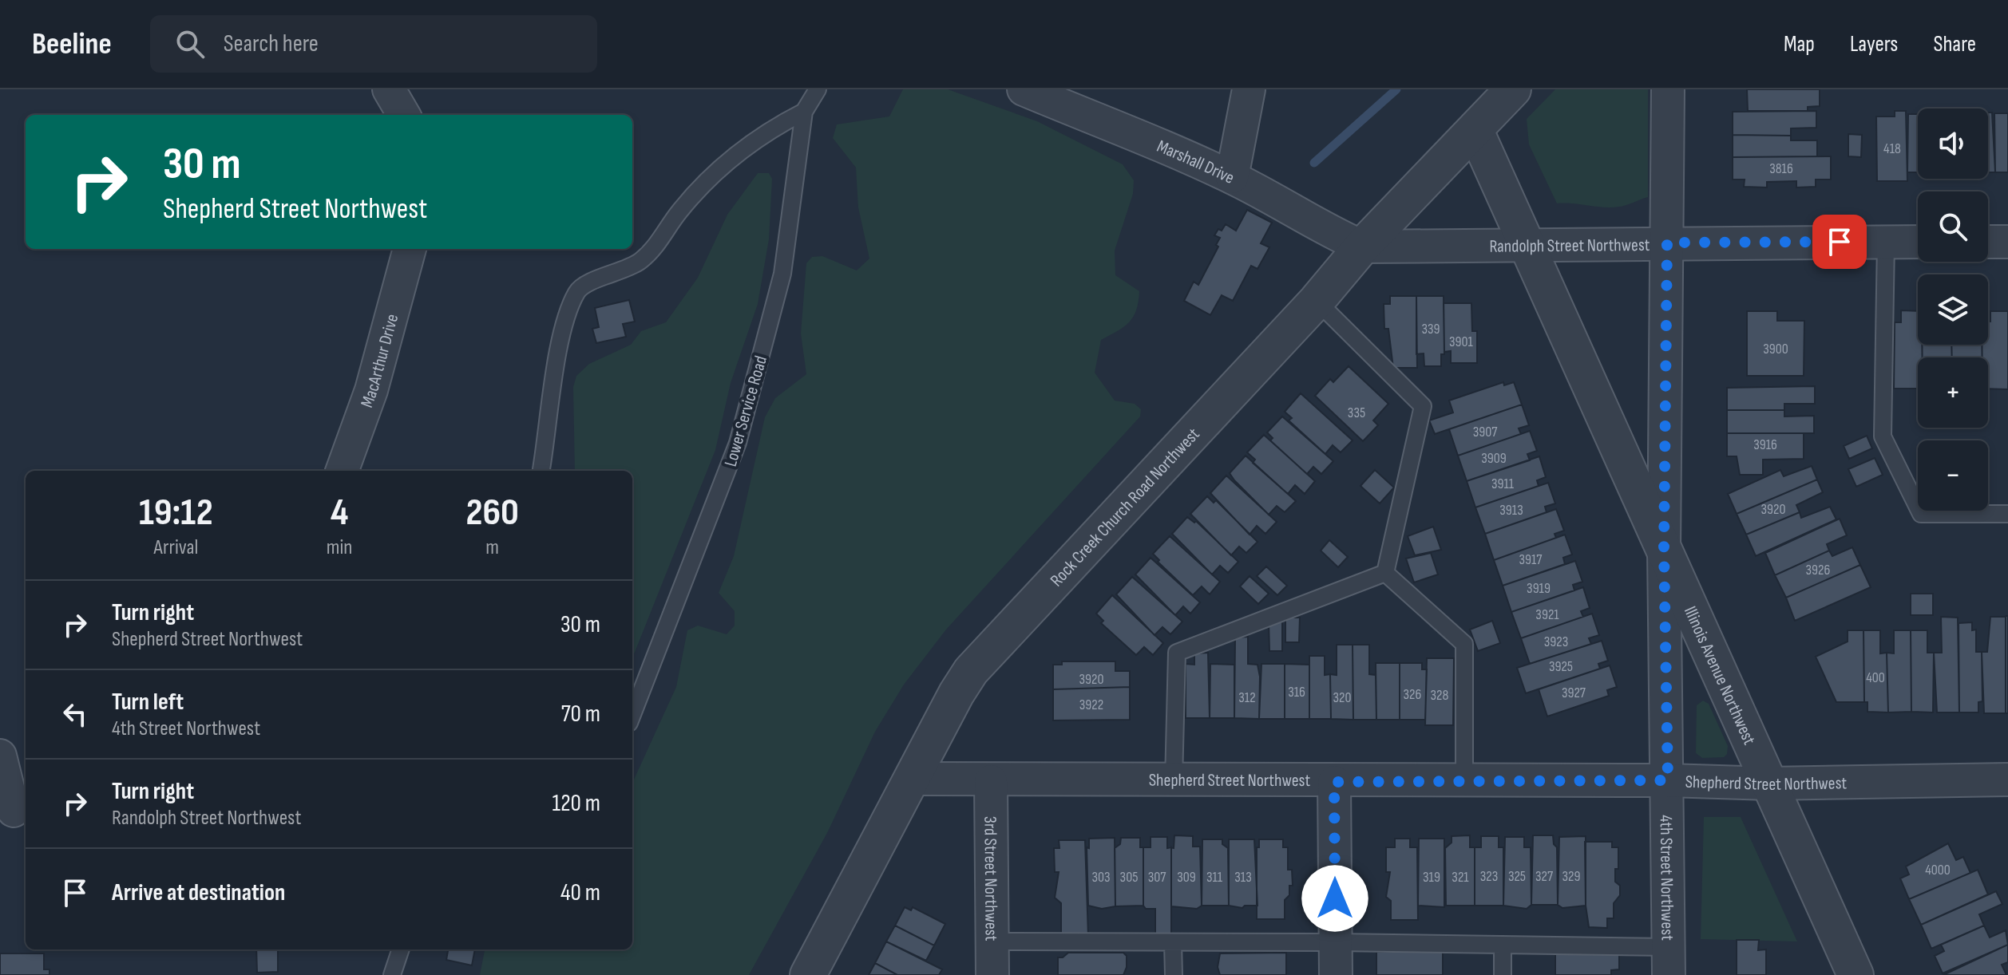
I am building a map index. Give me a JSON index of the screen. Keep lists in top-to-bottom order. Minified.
{"streets":{"street":["Marshall Drive","Randolph Street Northwest","MacArthur Drive","Rock Creek Church Road Northwest","Illinois Avenue Northwest","Shepherd Street Northwest","4th Street Northwest","3rd Street Northwest"],"lane":["Lower Service Road"]},"crossings":[["Marshall Drive","Randolph Street Northwest"],["Marshall Drive","Rock Creek Church Road Northwest"],["Randolph Street Northwest","Rock Creek Church Road Northwest"],["Randolph Street Northwest","Illinois Avenue Northwest"],["Randolph Street Northwest","4th Street Northwest"],["Rock Creek Church Road Northwest","Illinois Avenue Northwest"],["Rock Creek Church Road Northwest","Shepherd Street Northwest"],["Illinois Avenue Northwest","Shepherd Street Northwest"],["Illinois Avenue Northwest","4th Street Northwest"],["Shepherd Street Northwest","4th Street Northwest"],["Shepherd Street Northwest","3rd Street Northwest"]],"house_numbers":["418","3816","339","3901","3900","335","3907","3916","3909","3911","3920","3913","3917","3926","3919","3921","3923","3925","400","3920","316","3927","326","328","312","320","3922","4000","323","325","327","329","303","305","307","309","311","313","319","321"],"page":{"header":"Beeline","search":"Search here","nav":["Map","Layers","Share"],"map_buttons":["+","−"],"turn":["30 m","Shepherd Street Northwest"],"eta":["19:12","Arrival","4","min","260","m"],"list":[{"name":"Turn right","note":"Shepherd Street Northwest","value":"30 m"},{"name":"Turn left","note":"4th Street Northwest","value":"70 m"},{"name":"Turn right","note":"Randolph Street Northwest","value":"120 m"},{"name":"Arrive at destination","value":"40 m"}]}}
